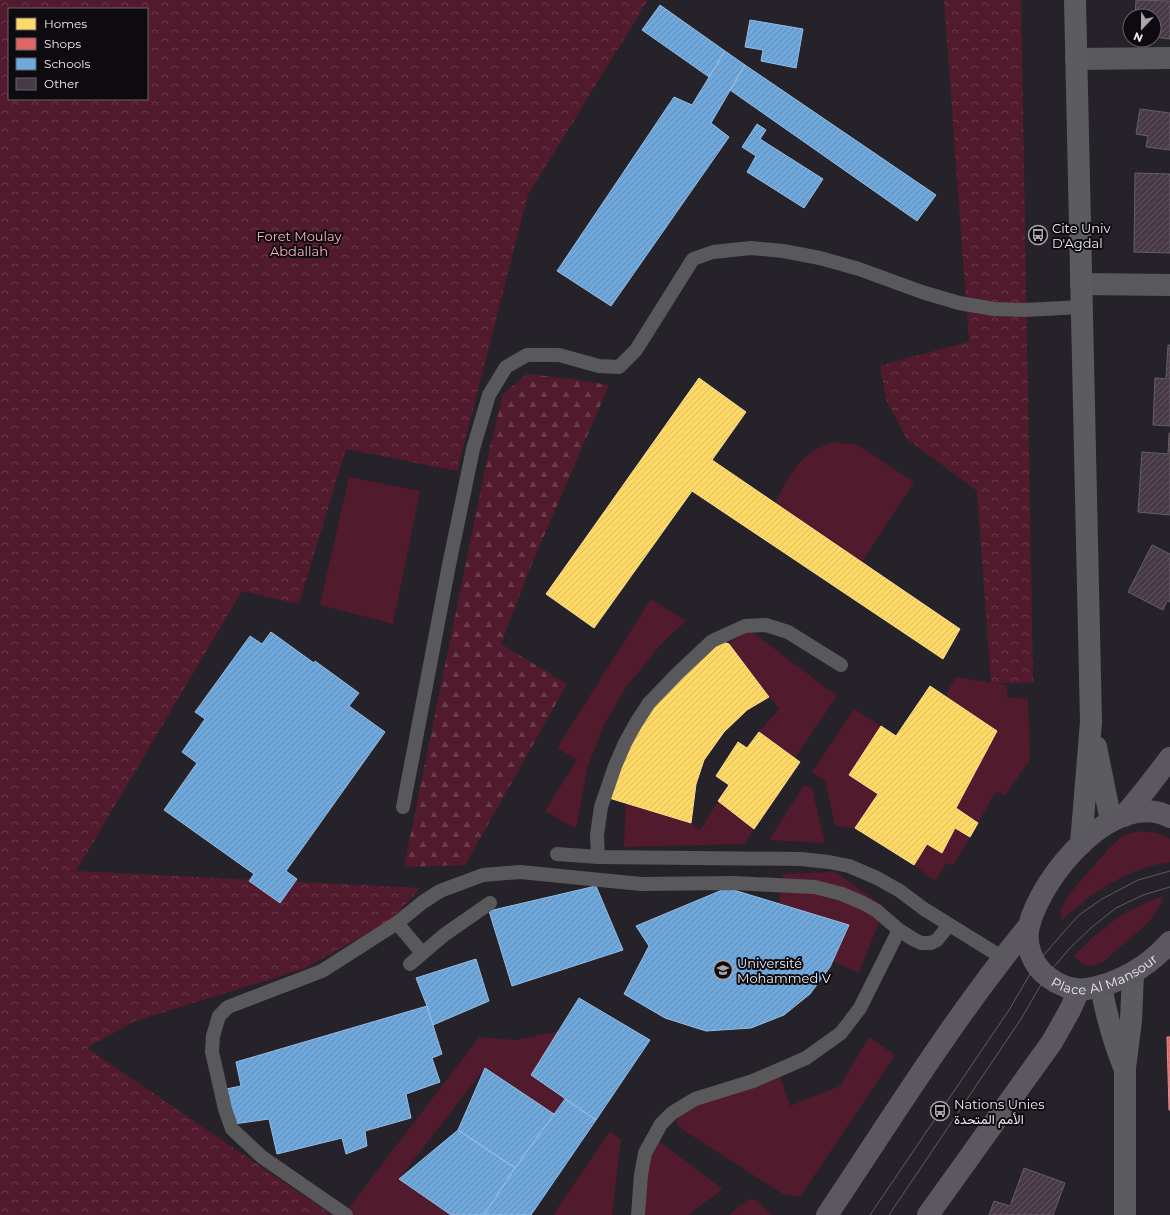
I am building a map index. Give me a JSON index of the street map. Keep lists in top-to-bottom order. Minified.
{"streets":{"main road":["Place Al Mansour"]},"parks":["Foret Moulay Abdallah"],"places":{"bus stop":["Cite Univ D'Agdal","Nations Unies الأمم المتحدة"],"school or university":["Université Mohammed V"]},"legend":["Homes","Shops","Schools","Other"],"north":"bottom"}
